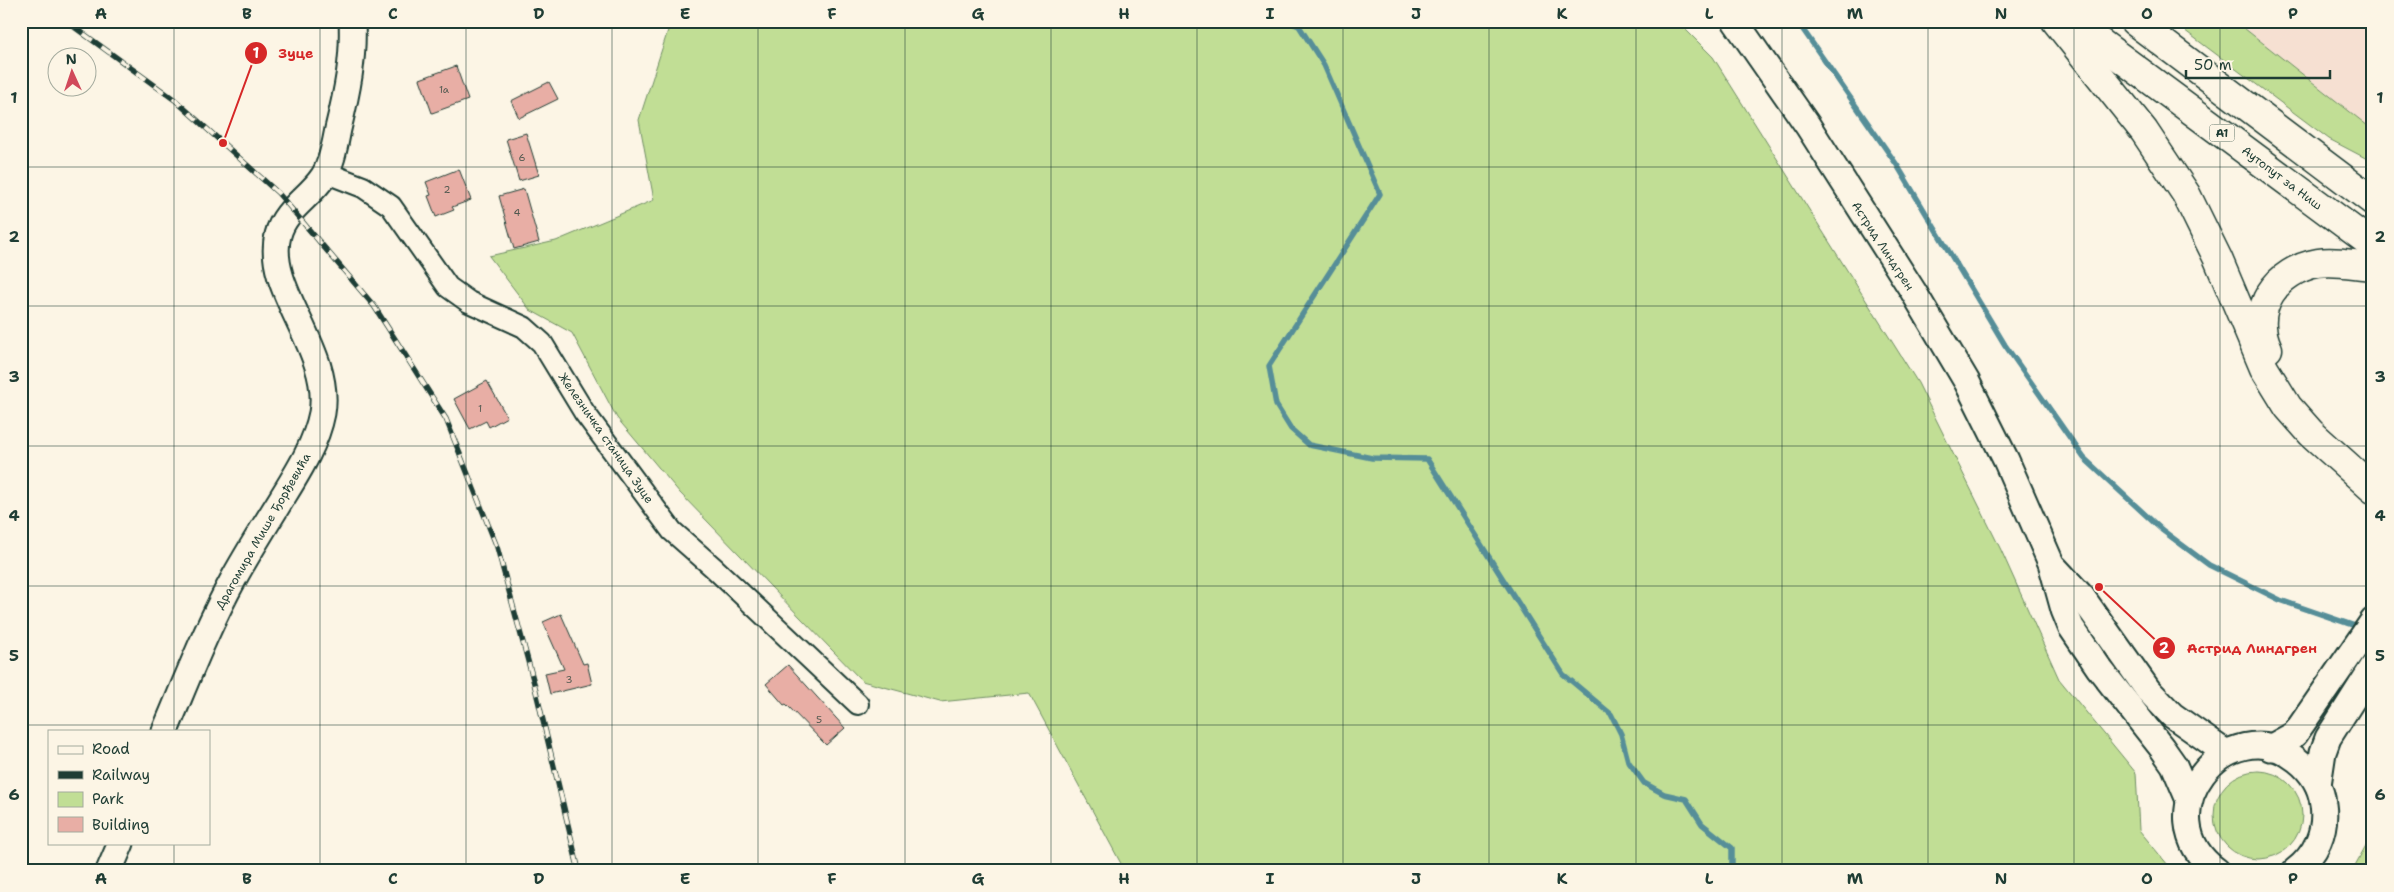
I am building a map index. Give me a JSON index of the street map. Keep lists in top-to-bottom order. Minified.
{"streets":{"highway":["A1","Аутопут за Ниш"],"street":["Астрид Линдгрен","Железничка станица Зуце","Драгомира Мише Ђорђевића"]},"crossings":[["Железничка станица Зуце","Драгомира Мише Ђорђевића"]],"places":["Зуце","Астрид Линдгрен"],"house_numbers":["1a","6","2","4","1","3","5"],"legend":["Road","Railway","Park","Building"],"scale_bar":"50 m","north":"top","grid":{"columns":["A","B","C","D","E","F","G","H","I","J","K","L","M","N","O","P"],"rows":["1","2","3","4","5","6"]}}
